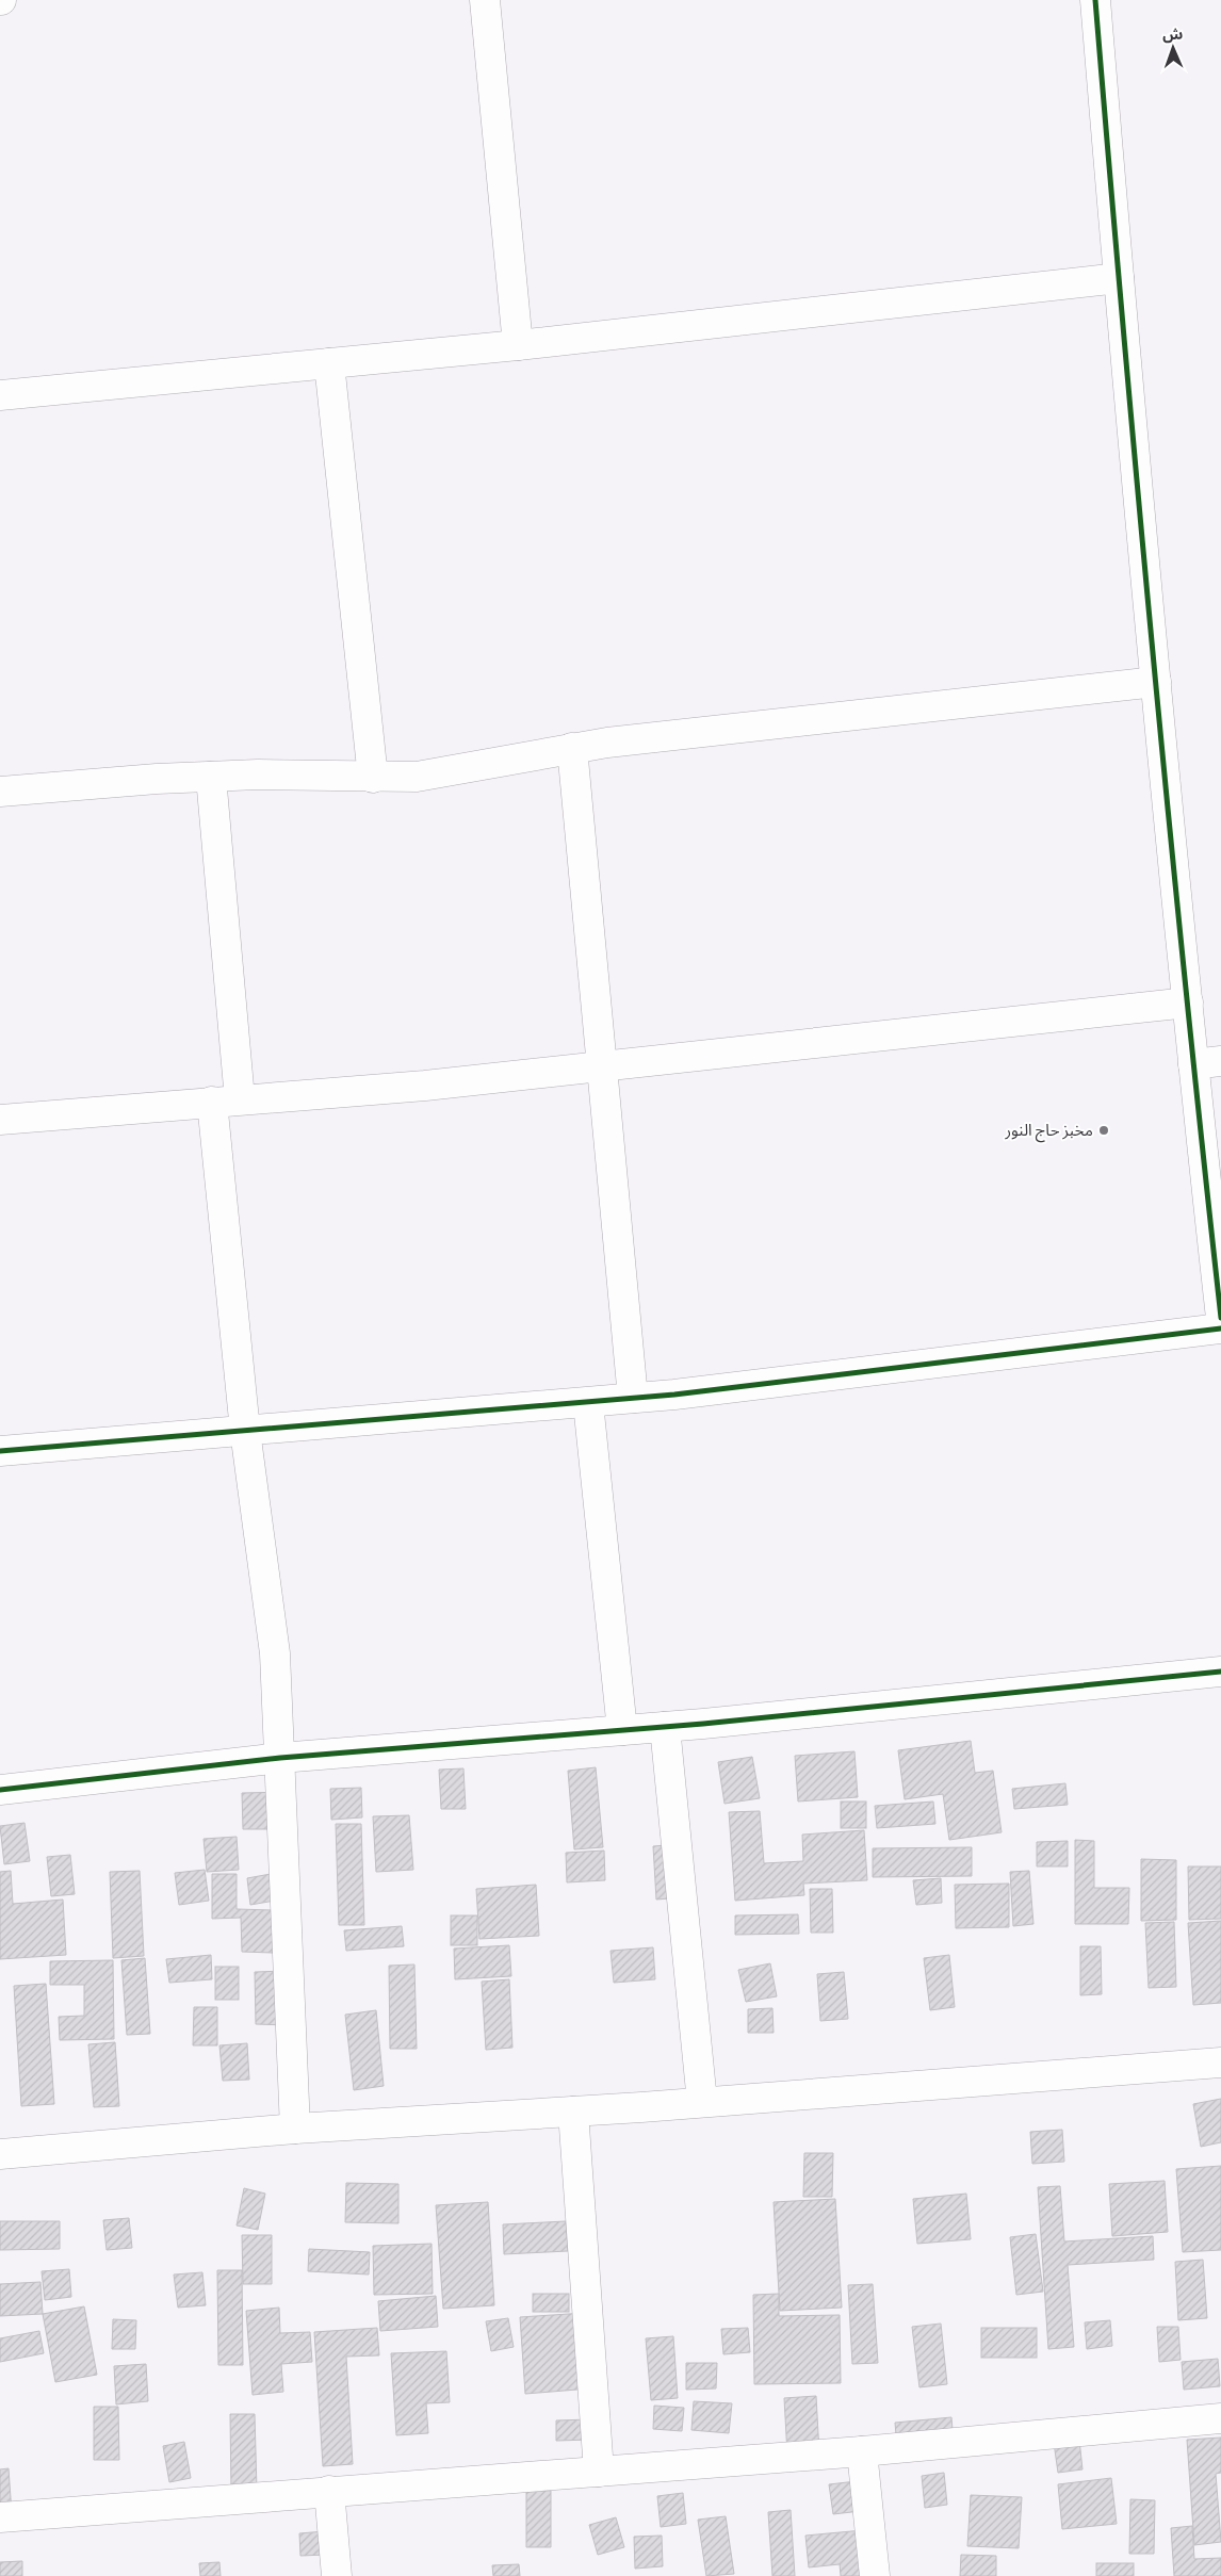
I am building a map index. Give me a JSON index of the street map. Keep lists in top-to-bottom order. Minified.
{"places":["مخبز حاج النور"],"north":"top"}
